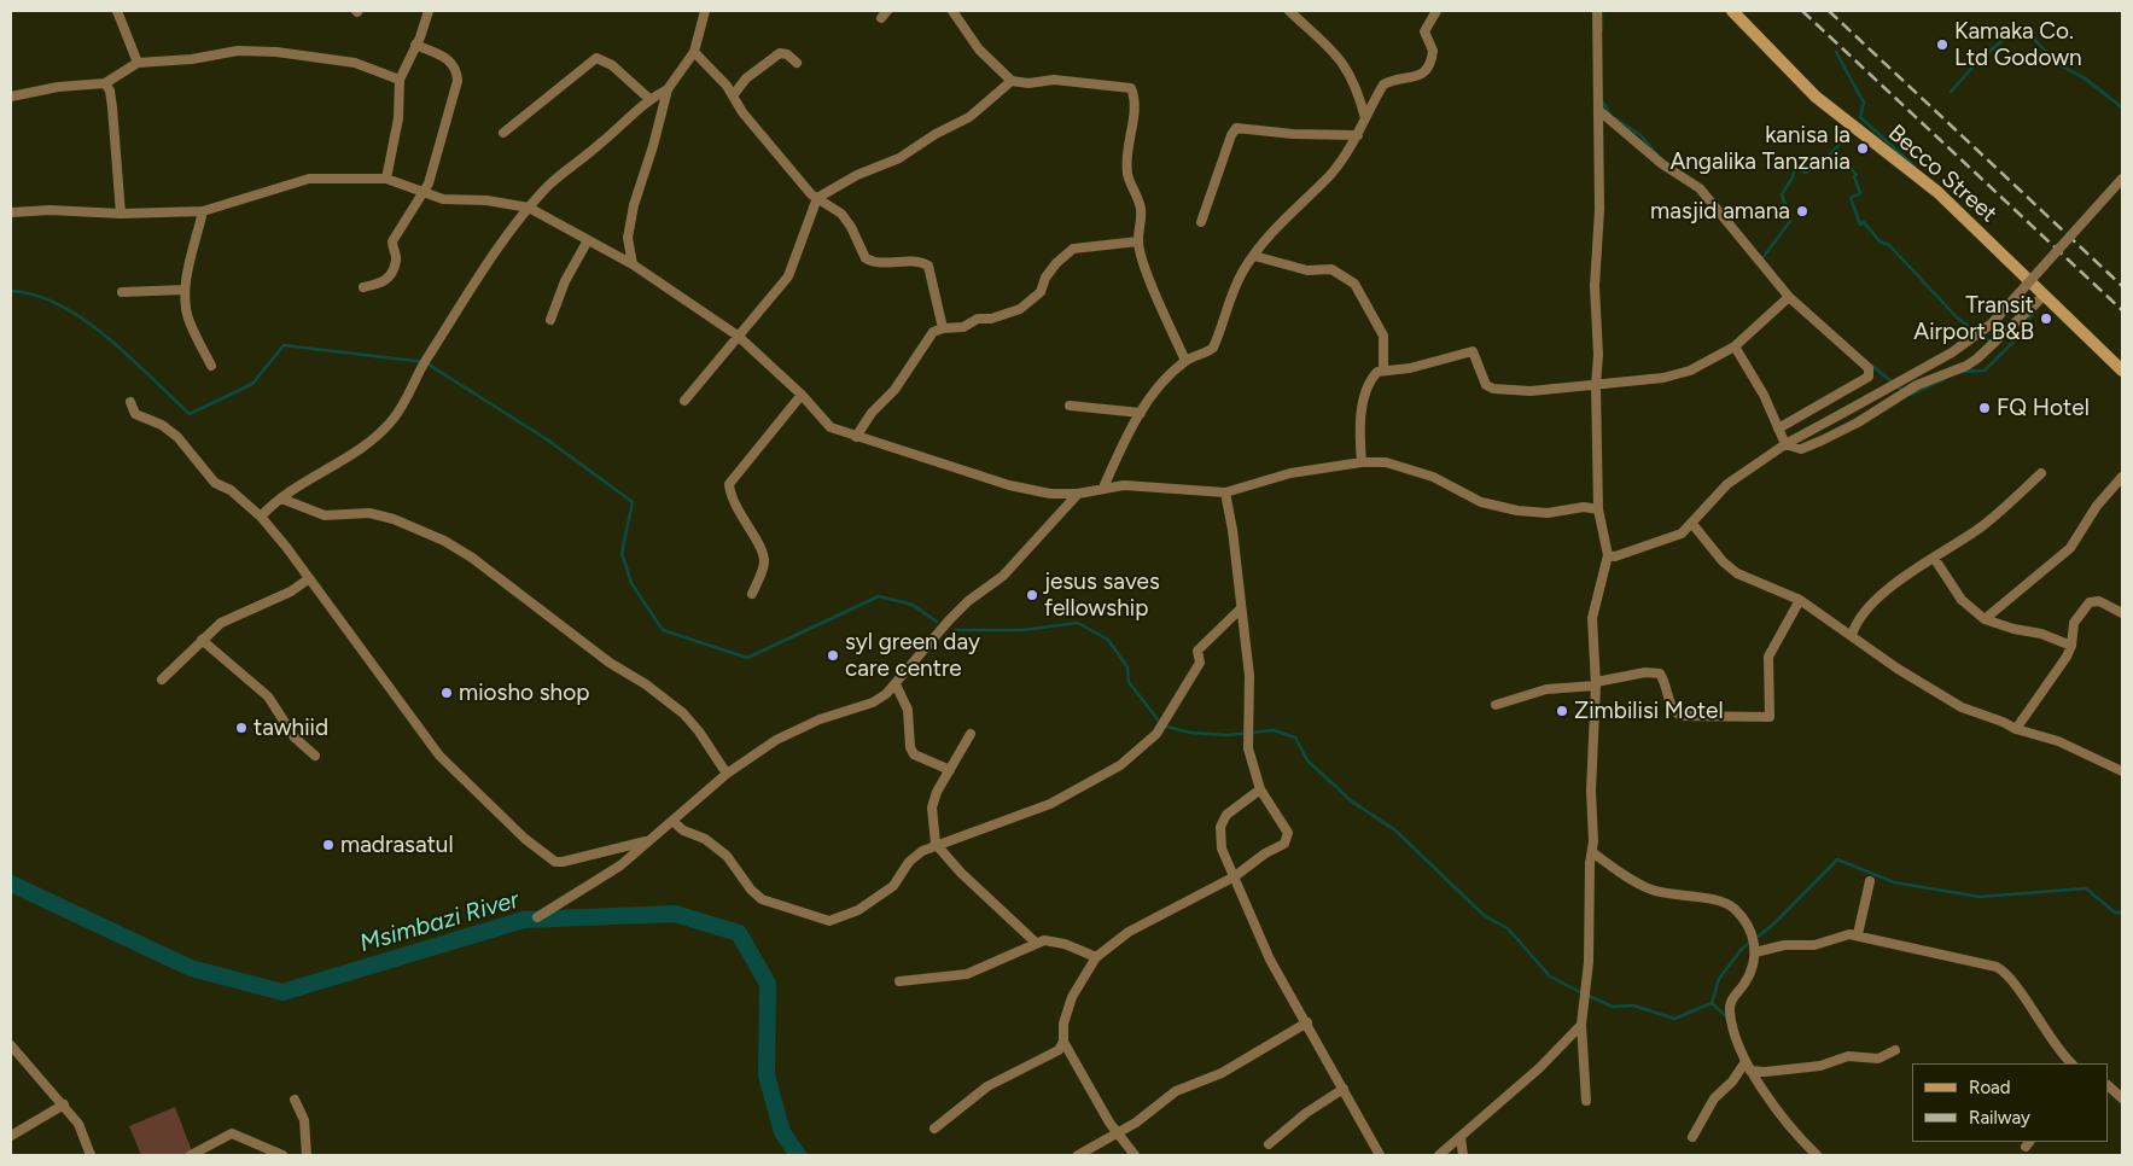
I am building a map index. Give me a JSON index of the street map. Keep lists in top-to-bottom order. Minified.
{"streets":{"street":["Becco Street"]},"water":["Msimbazi River"],"places":["Kamaka Co. Ltd Godown","kanisa la Angalika Tanzania","masjid amana","Transit Airport B&B","FQ Hotel","jesus saves fellowship","syl green day care centre","miosho shop","Zimbilisi Motel","tawhiid","madrasatul"],"legend":["Road","Railway"]}
